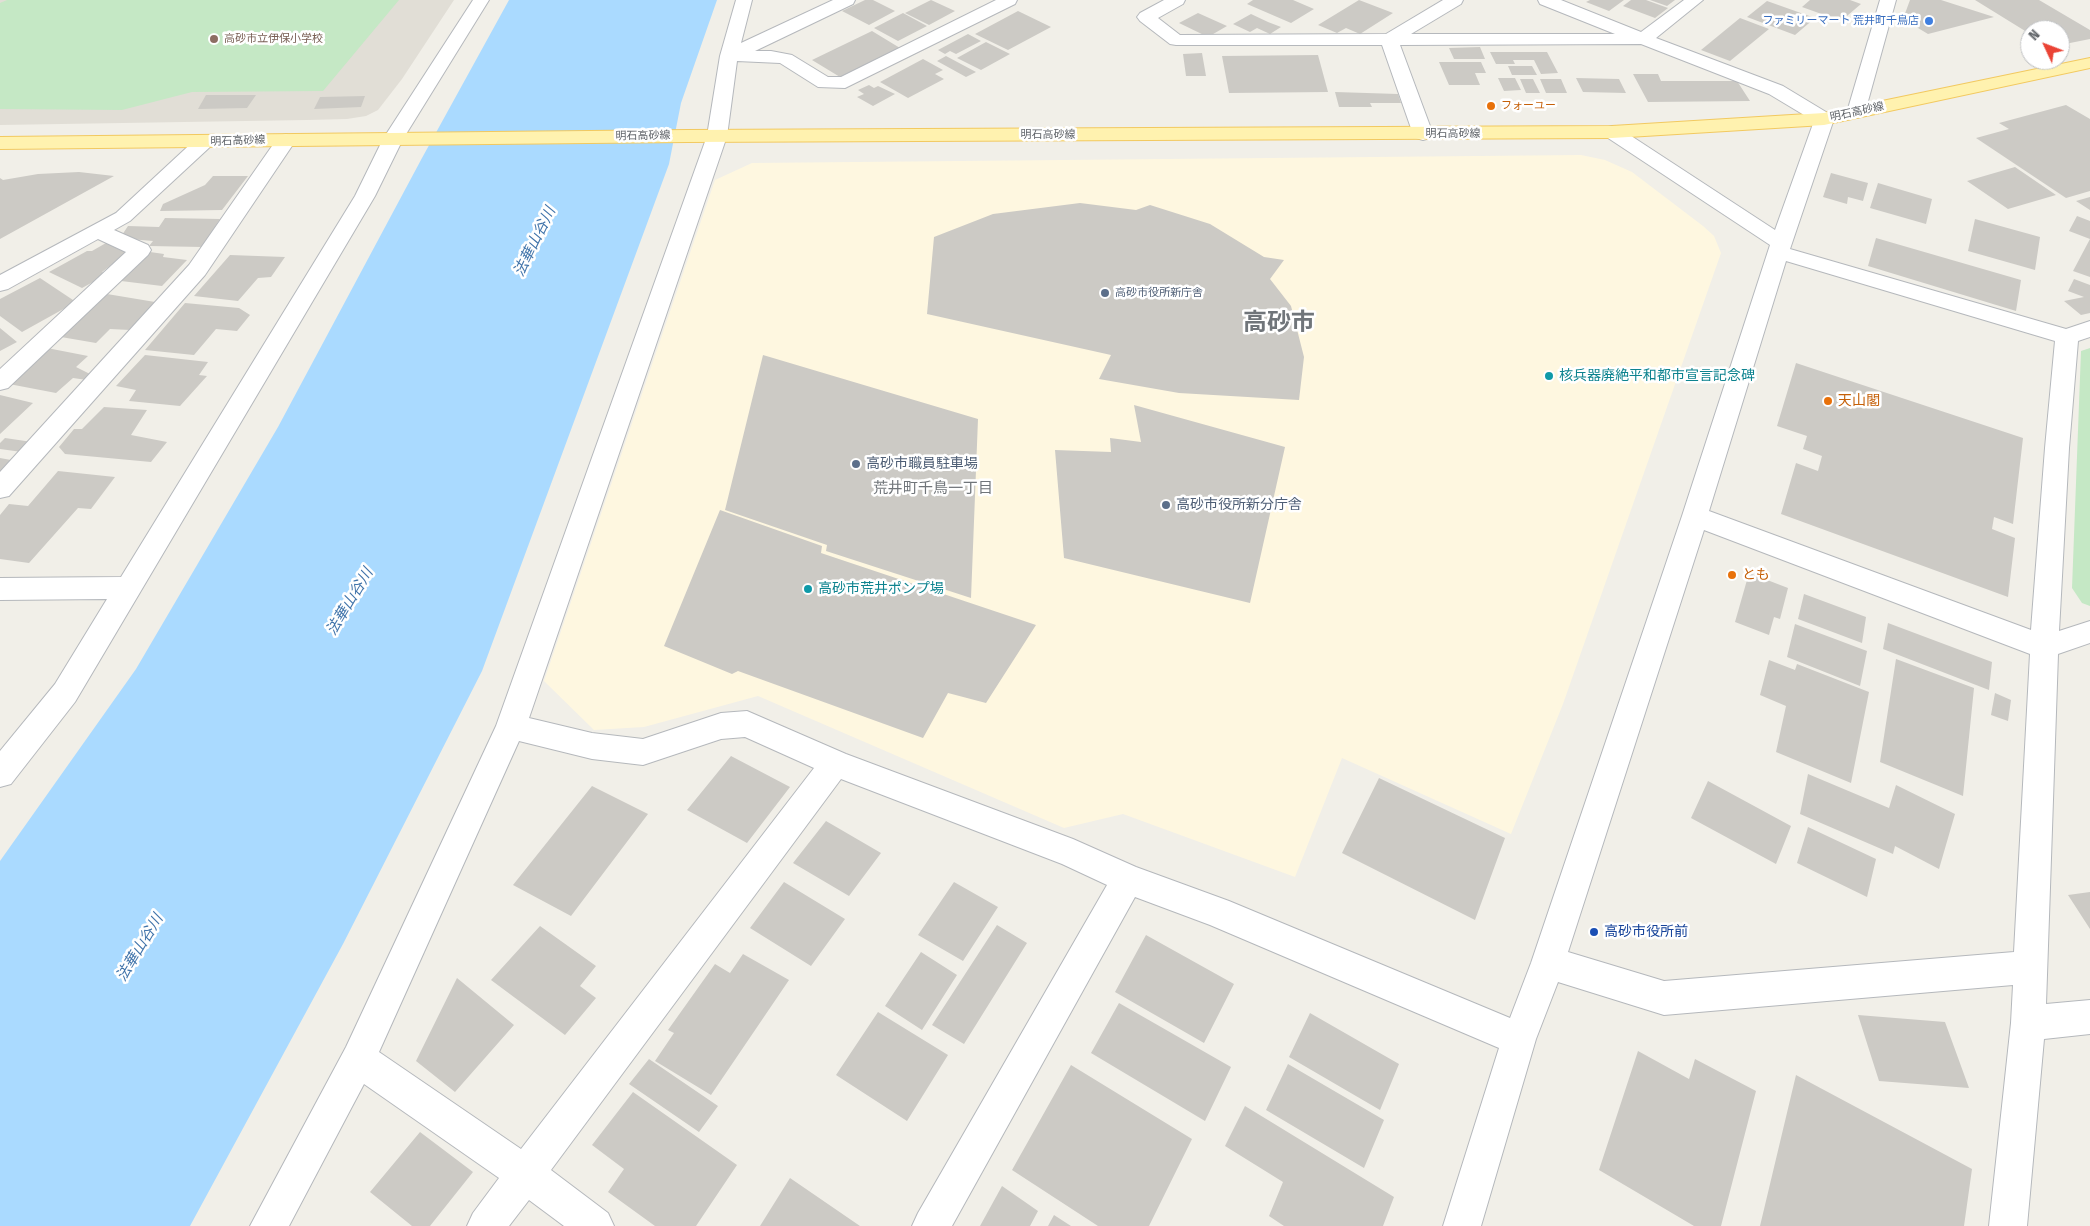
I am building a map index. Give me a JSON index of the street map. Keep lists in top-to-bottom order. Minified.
{"streets":{"main road":["明石高砂線"]},"districts":["高砂市","荒井町千鳥一丁目"],"water":["法華山谷川"],"places":["ファミリーマート 荒井町千鳥店","高砂市立伊保小学校","フォーユー","高砂市役所新庁舎","核兵器廃絶平和都市宣言記念碑","天山閣","高砂市職員駐車場","高砂市役所新分庁舎","とも","高砂市荒井ポンプ場","高砂市役所前"],"north":"top left"}
